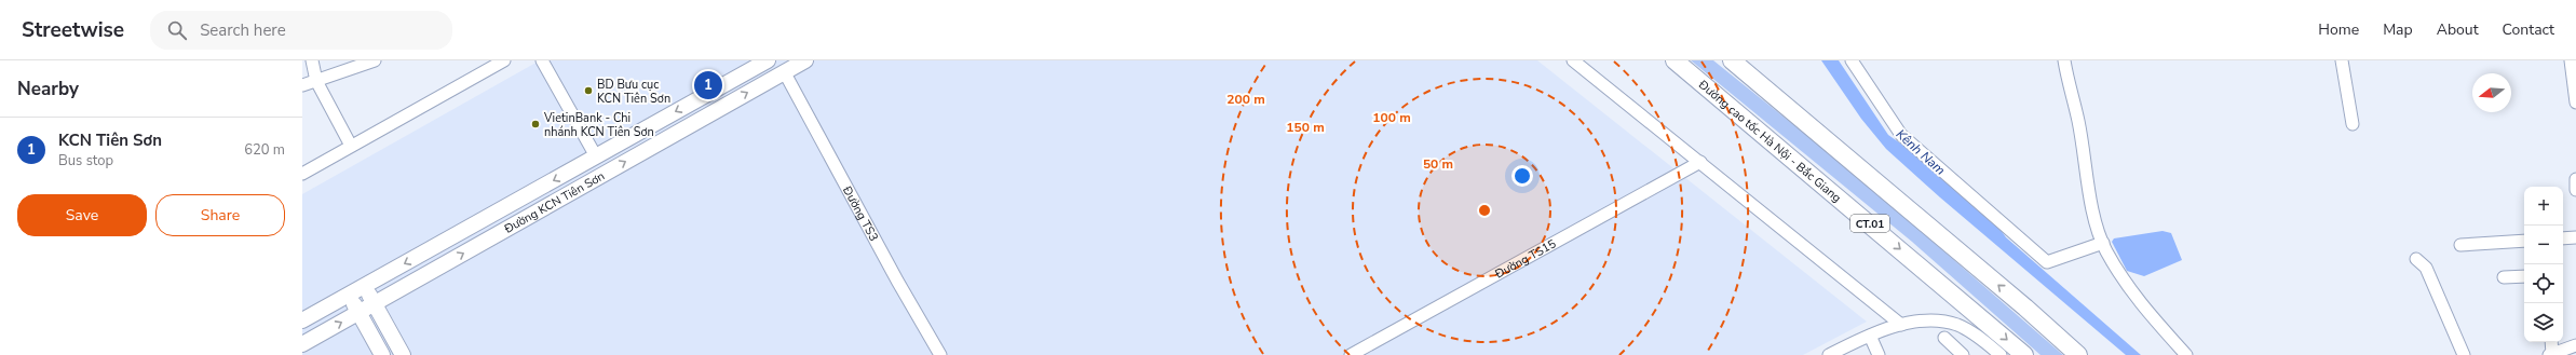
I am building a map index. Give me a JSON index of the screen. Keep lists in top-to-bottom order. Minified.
{"streets":{"highway":["Đường cao tốc Hà Nội - Bắc Giang","CT.01"],"main road":["Đường KCN Tiên Sơn"],"street":["Đường TS3","Đường TS15"]},"crossings":[["Đường KCN Tiên Sơn","Đường TS3"]],"water":["Kênh Nam"],"places":["BD Bưu cục KCN Tiên Sơn","VietinBank - Chi nhánh KCN Tiên Sơn"],"north":"left","page":{"header":"Streetwise","search":"Search here","nav":["Home","Map","About","Contact"],"heading":"Nearby","pins":"1","list":[{"mark":"1","name":"KCN Tiên Sơn","note":"Bus stop","value":"620 m"}],"buttons":["Save","Share"],"map_buttons":["+","−"]},"rings":["200 m","100 m","150 m","50 m"]}
